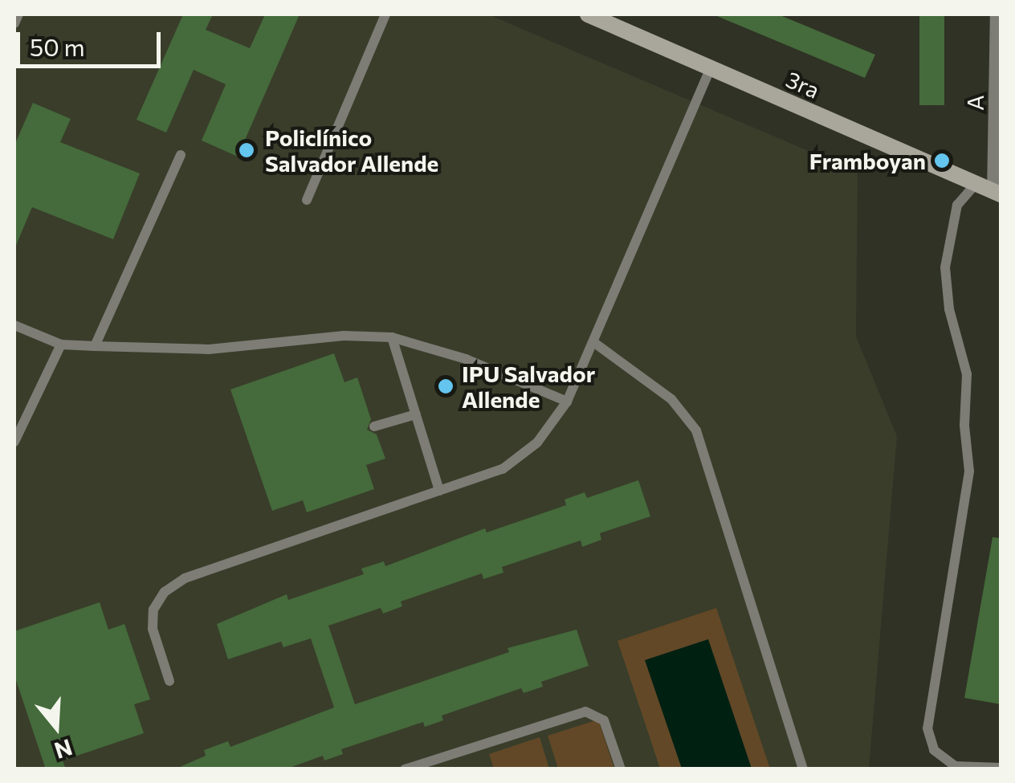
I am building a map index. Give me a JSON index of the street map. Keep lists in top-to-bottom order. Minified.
{"streets":{"street":["3ra","A"]},"crossings":[["3ra","A"]],"places":["Policlínico Salvador Allende","Framboyan","IPU Salvador Allende"],"scale_bar":"50 m","north":"bottom"}
